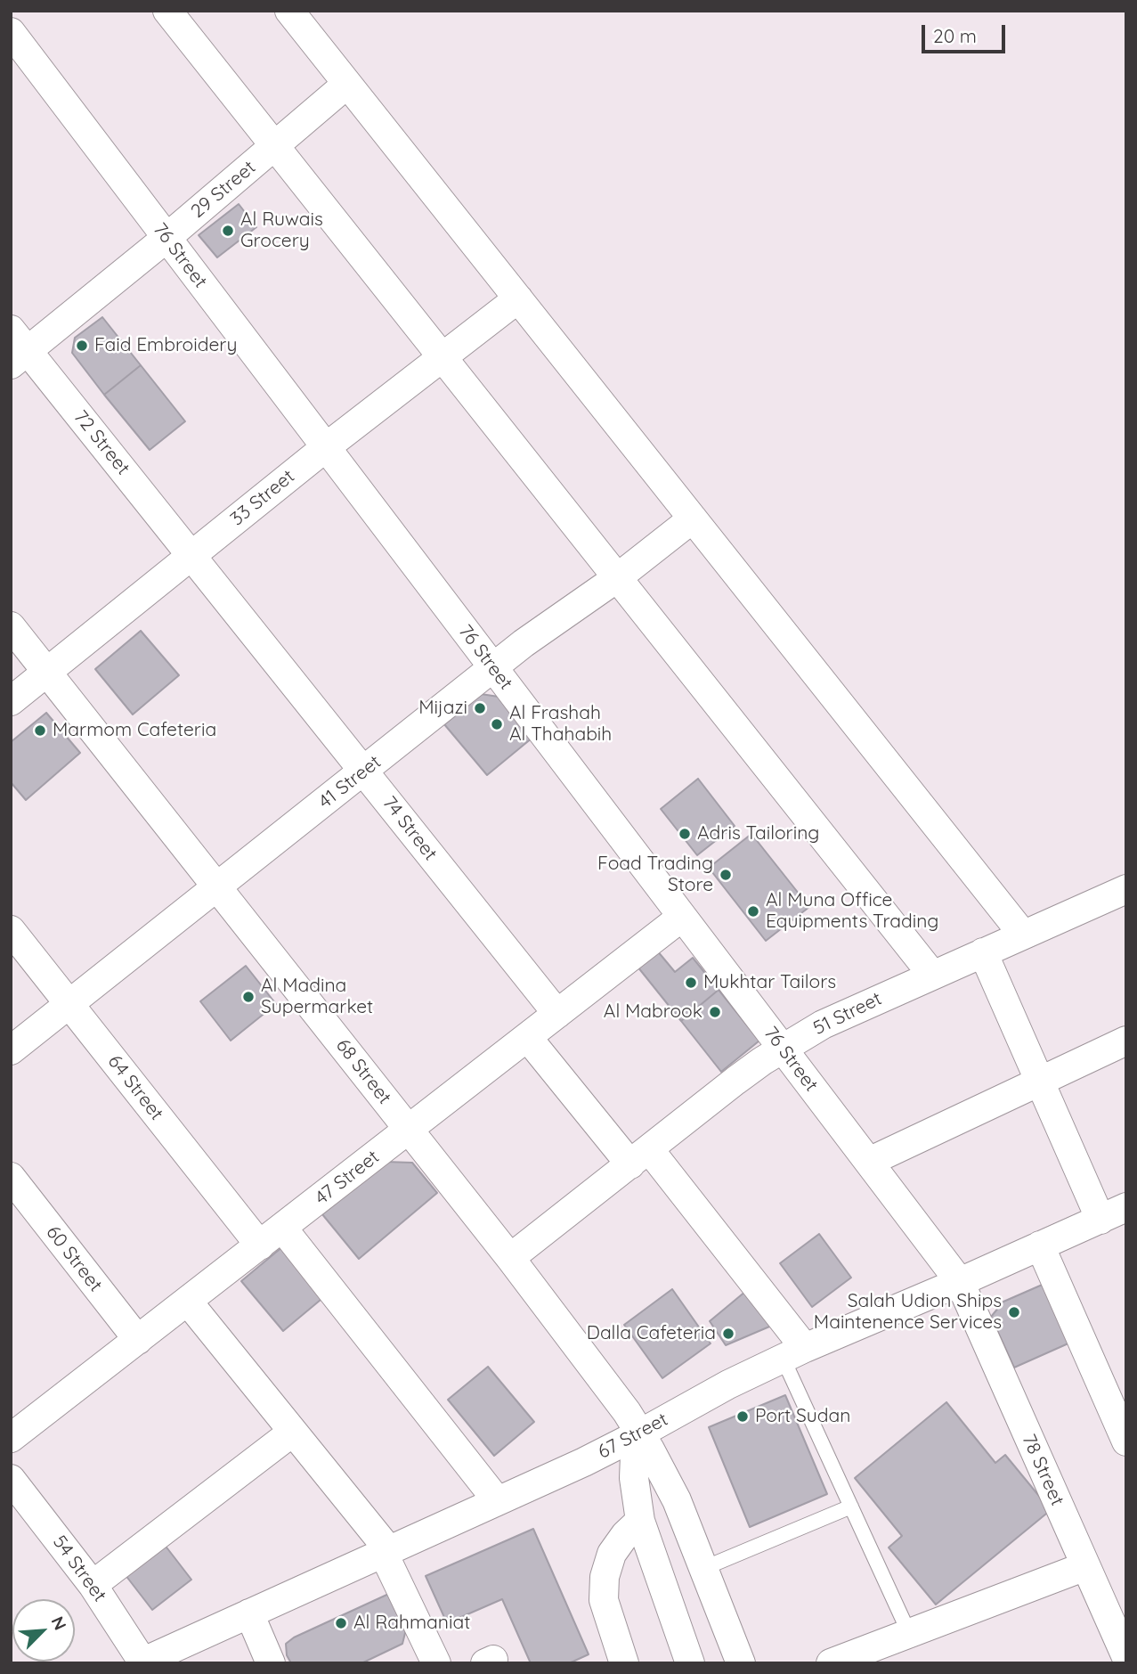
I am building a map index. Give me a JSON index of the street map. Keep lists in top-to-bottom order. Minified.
{"streets":{"street":["29 Street","76 Street","72 Street","33 Street","41 Street","74 Street","51 Street","68 Street","64 Street","47 Street","60 Street","67 Street","78 Street","54 Street"]},"crossings":[["29 Street","76 Street"],["29 Street","72 Street"],["76 Street","33 Street"],["76 Street","41 Street"],["76 Street","51 Street"],["76 Street","47 Street"],["76 Street","67 Street"],["76 Street","78 Street"],["72 Street","33 Street"],["72 Street","74 Street"],["33 Street","74 Street"],["33 Street","68 Street"],["41 Street","74 Street"],["41 Street","68 Street"],["41 Street","64 Street"],["74 Street","47 Street"],["51 Street","68 Street"],["68 Street","47 Street"],["68 Street","67 Street"],["64 Street","47 Street"],["47 Street","60 Street"],["67 Street","78 Street"],["67 Street","54 Street"]],"places":["Al Ruwais Grocery","Faid Embroidery","Mijazi","Al Frashah Al Thahabih","Marmom Cafeteria","Adris Tailoring","Foad Trading Store","Al Muna Office Equipments Trading","Mukhtar Tailors","Al Madina Supermarket","Al Mabrook","Salah Udion Ships Maintenence Services","Dalla Cafeteria","Port Sudan","Al Rahmaniat"],"scale_bar":"20 m","north":"top right"}
